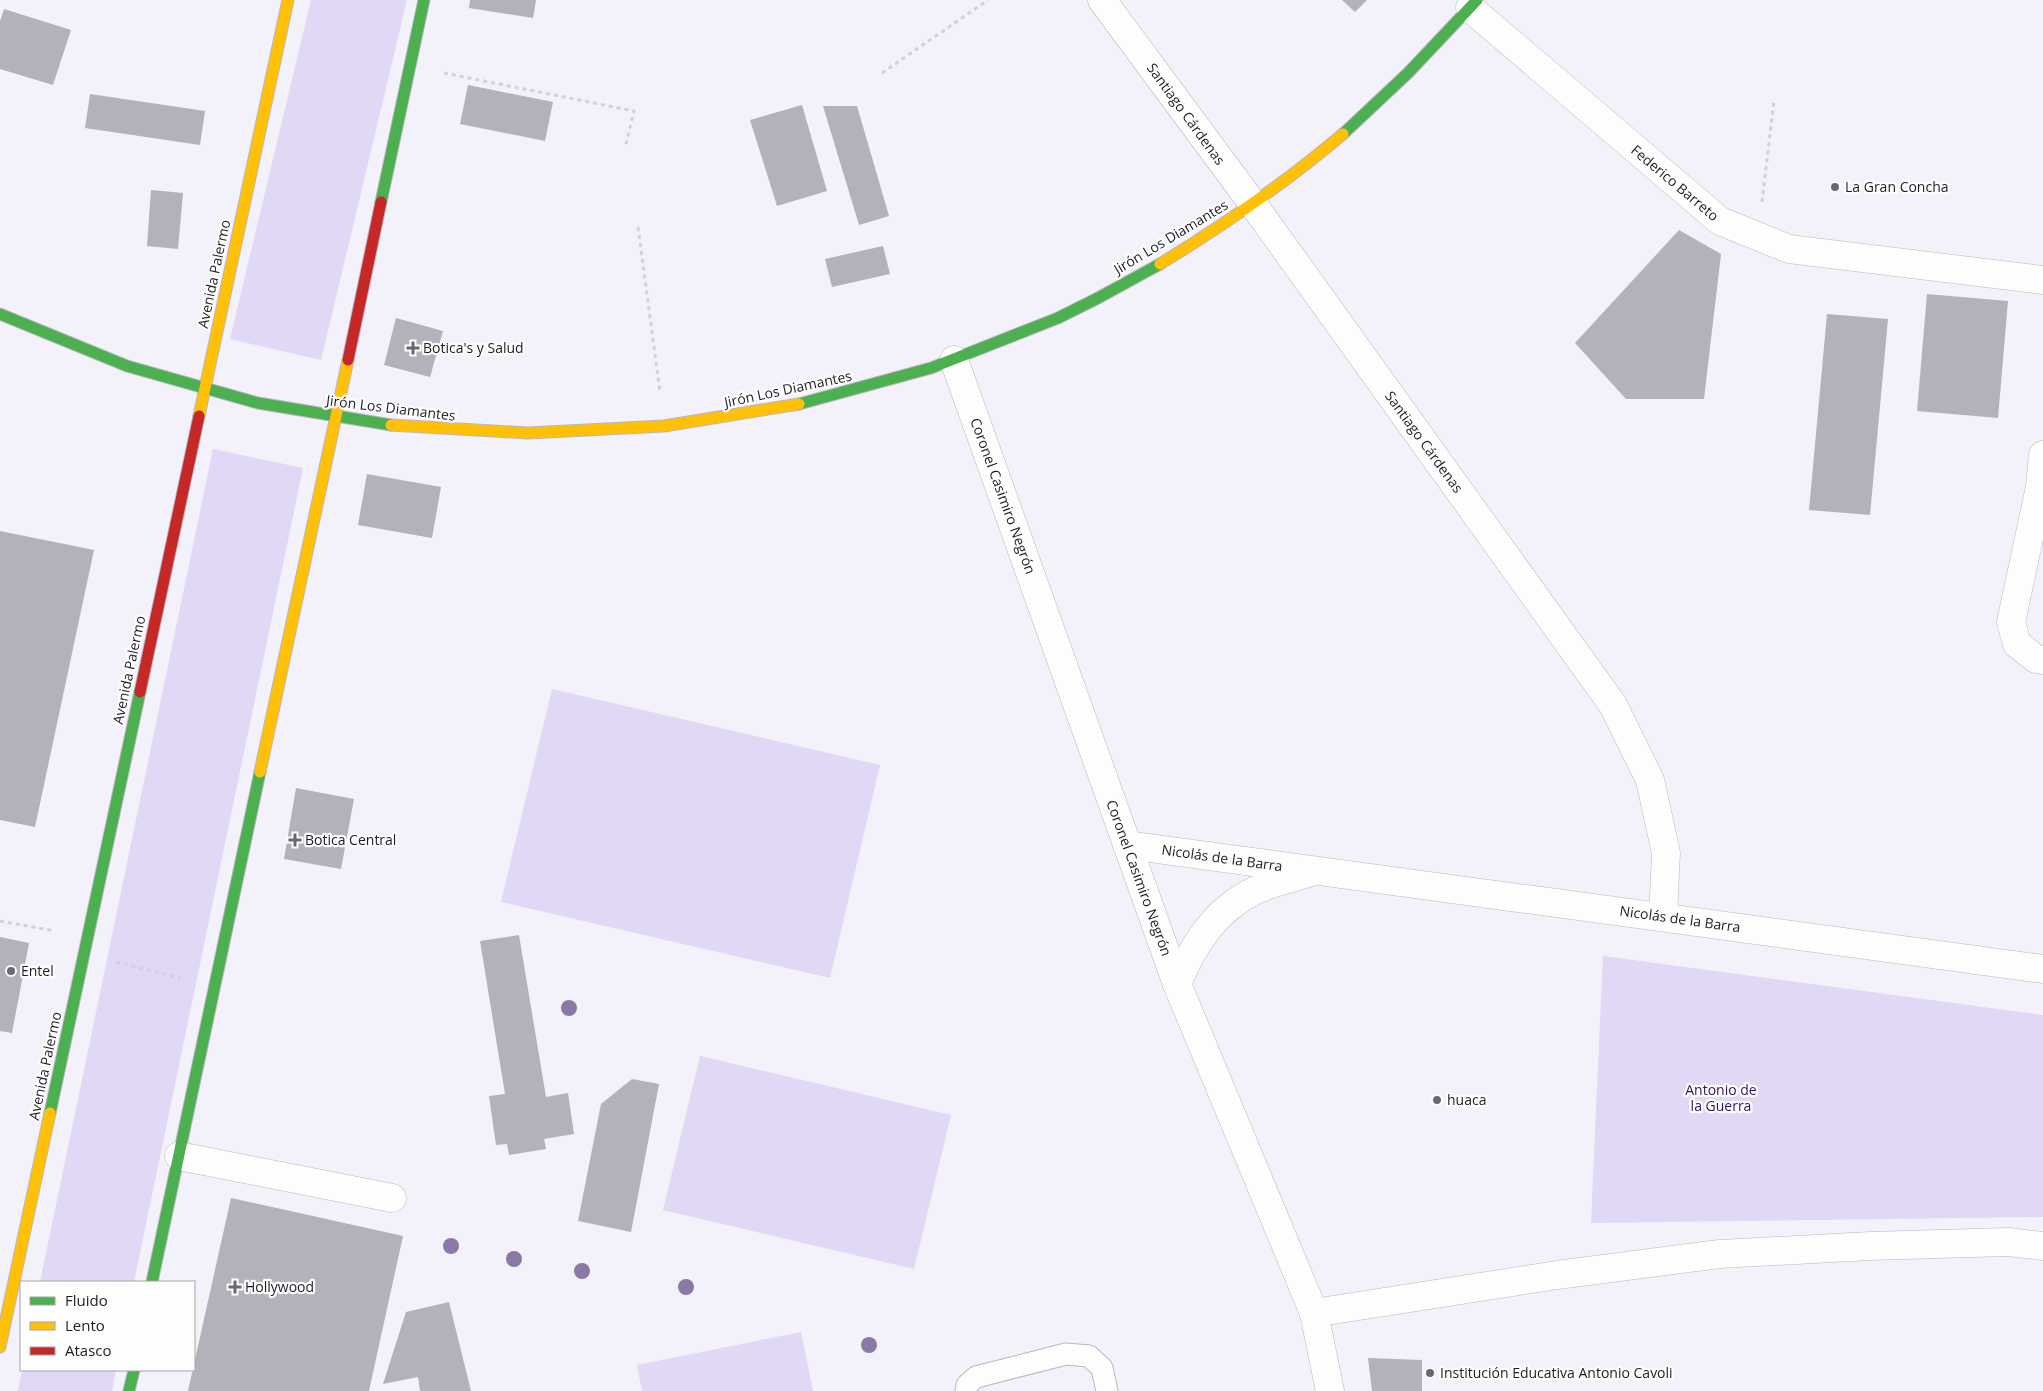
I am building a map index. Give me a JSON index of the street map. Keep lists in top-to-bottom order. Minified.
{"streets":{"street":["Santiago Cárdenas","Federico Barreto","Jirón Los Diamantes","Avenida Palermo","Coronel Casimiro Negrón","Nicolás de la Barra"]},"crossings":[["Santiago Cárdenas","Jirón Los Diamantes"],["Santiago Cárdenas","Nicolás de la Barra"],["Federico Barreto","Jirón Los Diamantes"],["Jirón Los Diamantes","Avenida Palermo"],["Jirón Los Diamantes","Coronel Casimiro Negrón"],["Coronel Casimiro Negrón","Nicolás de la Barra"]],"parks":["Antonio de la Guerra"],"places":{"other":["La Gran Concha","Entel","huaca","Institución Educativa Antonio Cavoli"],"health":["Botica's y Salud","Botica Central","Hollywood"]},"legend":["Fluido","Lento","Atasco"]}
